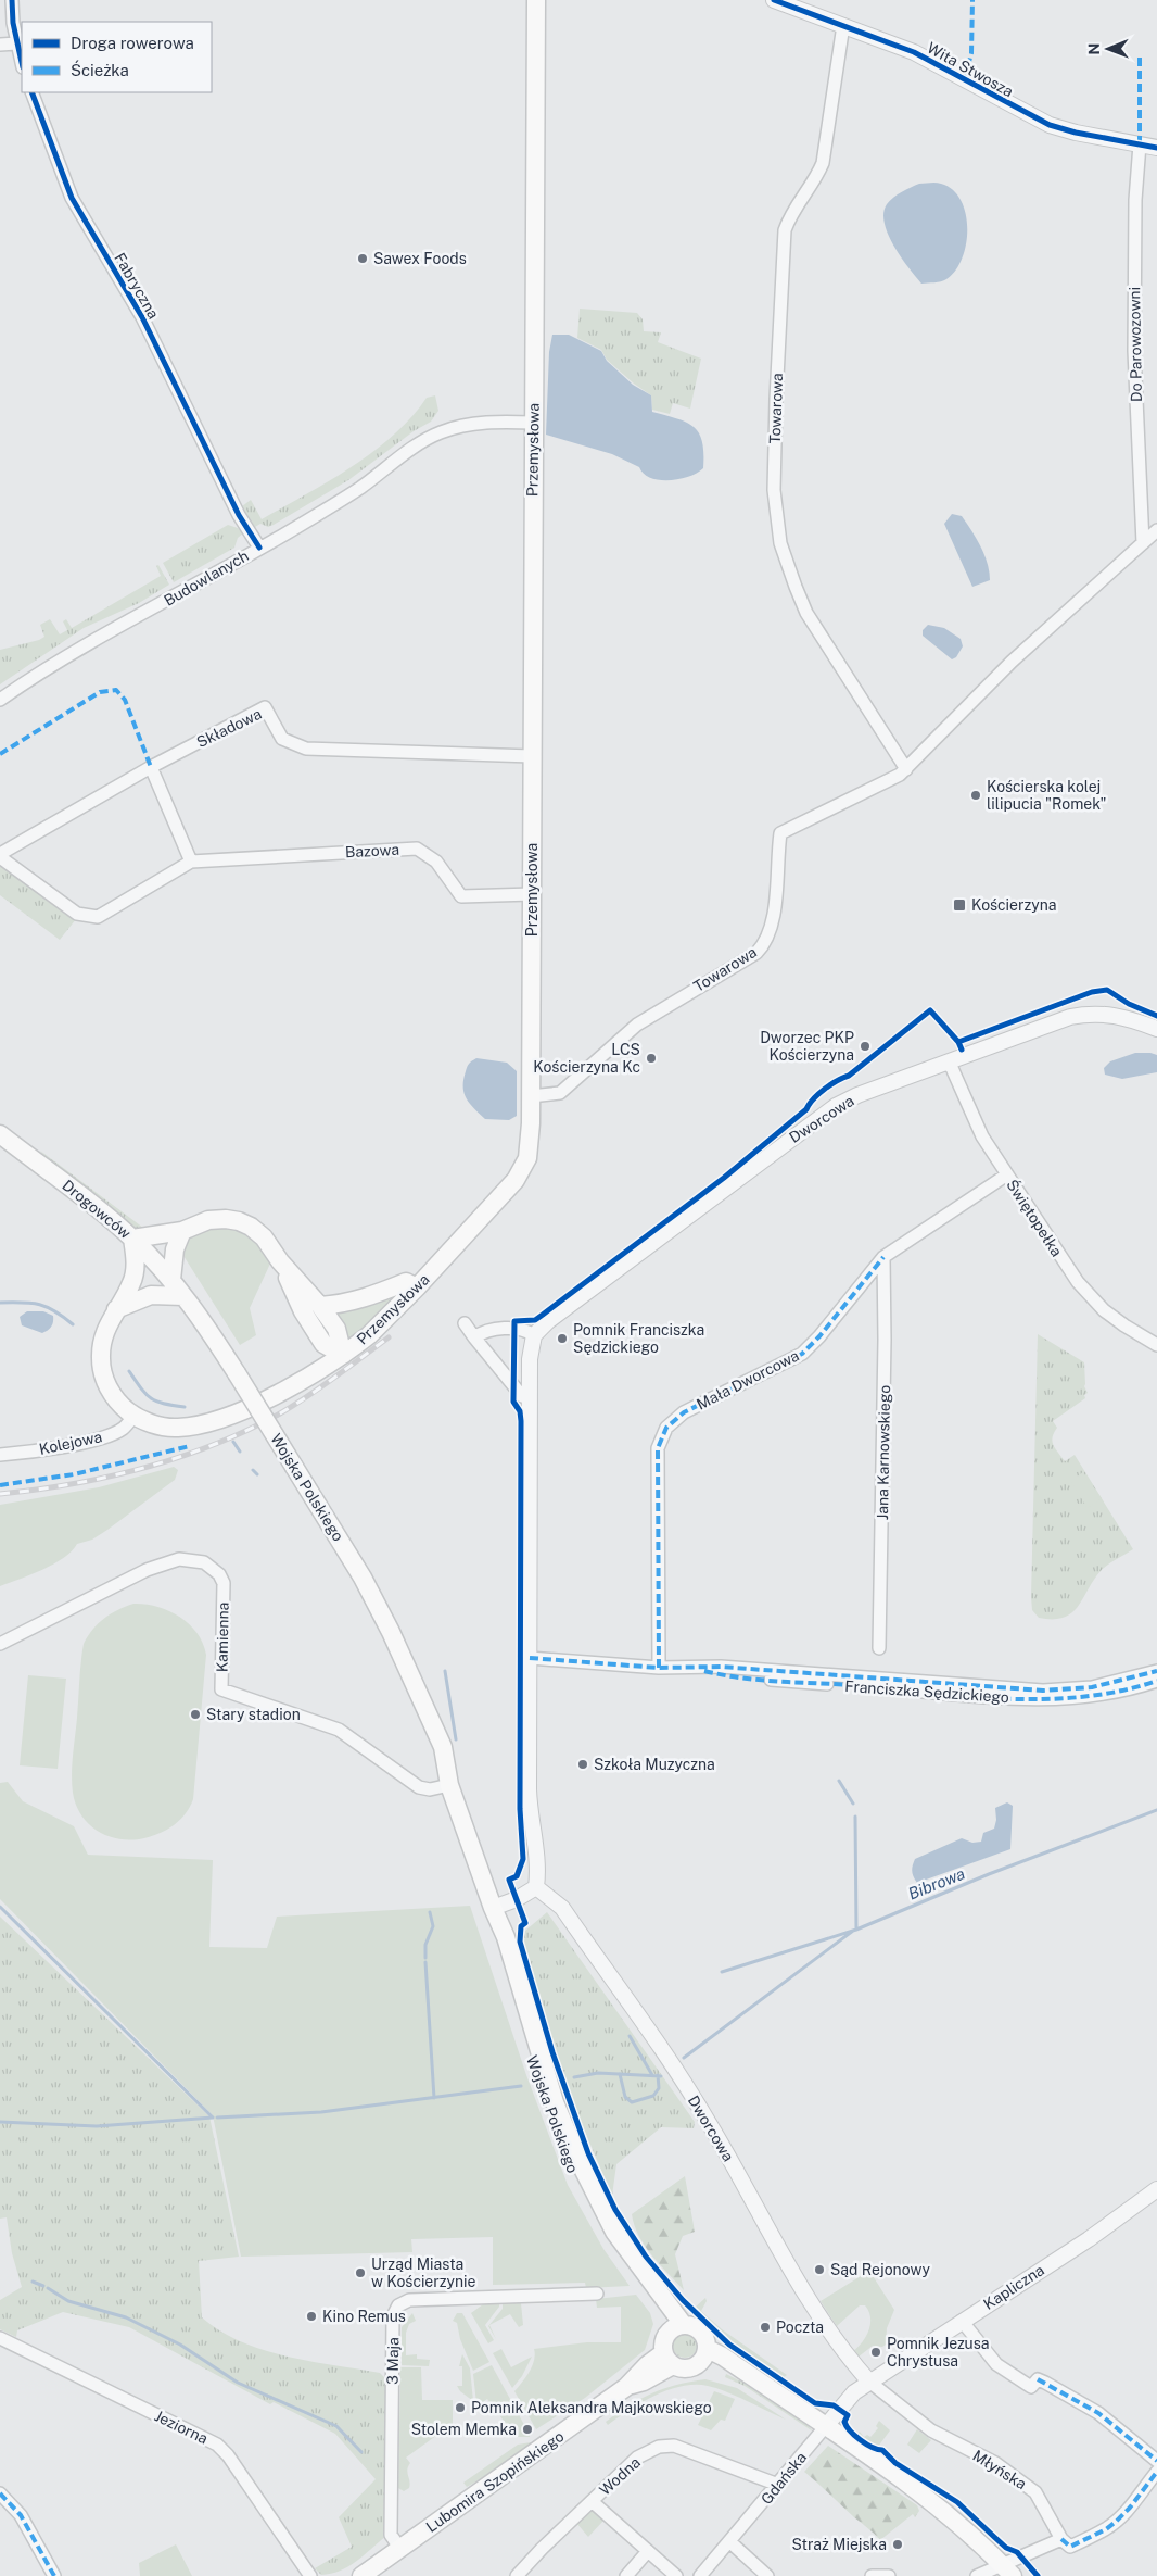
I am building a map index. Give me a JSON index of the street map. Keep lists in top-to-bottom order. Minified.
{"streets":{"main road":["Przemysłowa","Drogowców","Wojska Polskiego","Lubomira Szopińskiego"],"street":["Wita Stwosza","Fabryczna","Do Parowozowni","Towarowa","Budowlanych","Składowa","Bazowa","Dworcowa","Świętopełka","Mała Dworcowa","Kolejowa","Jana Karnowskiego","Kamienna","Franciszka Sędzickiego","Kapliczna","3 Maja","Jeziorna","Młyńska","Wodna","Gdańska"]},"crossings":[["Wita Stwosza","Do Parowozowni"],["Wita Stwosza","Towarowa"],["Fabryczna","Budowlanych"],["Do Parowozowni","Towarowa"],["Towarowa","Przemysłowa"],["Przemysłowa","Budowlanych"],["Przemysłowa","Składowa"],["Przemysłowa","Bazowa"],["Przemysłowa","Drogowców"],["Przemysłowa","Kolejowa"],["Składowa","Bazowa"],["Dworcowa","Świętopełka"],["Dworcowa","Kapliczna"],["Dworcowa","Młyńska"],["Dworcowa","Gdańska"],["Drogowców","Wojska Polskiego"],["Świętopełka","Mała Dworcowa"],["Mała Dworcowa","Jana Karnowskiego"],["Mała Dworcowa","Franciszka Sędzickiego"],["Wojska Polskiego","Kamienna"],["Wojska Polskiego","Lubomira Szopińskiego"],["Kapliczna","Młyńska"],["Kapliczna","Gdańska"],["3 Maja","Lubomira Szopińskiego"],["Młyńska","Gdańska"],["Wodna","Gdańska"]],"water":["Bibrowa"],"places":{"other":["Sawex Foods","Kościerska kolej lilipucia \"Romek\"","Dworzec PKP Kościerzyna","LCS Kościerzyna Kc","Pomnik Franciszka Sędzickiego","Stary stadion","Szkoła Muzyczna","Sąd Rejonowy","Urząd Miasta w Kościerzynie","Kino Remus","Poczta","Pomnik Jezusa Chrystusa","Pomnik Aleksandra Majkowskiego","Stolem Memka","Straż Miejska"],"transit":["Kościerzyna"]},"legend":["Droga rowerowa","Ścieżka"],"north":"left"}
